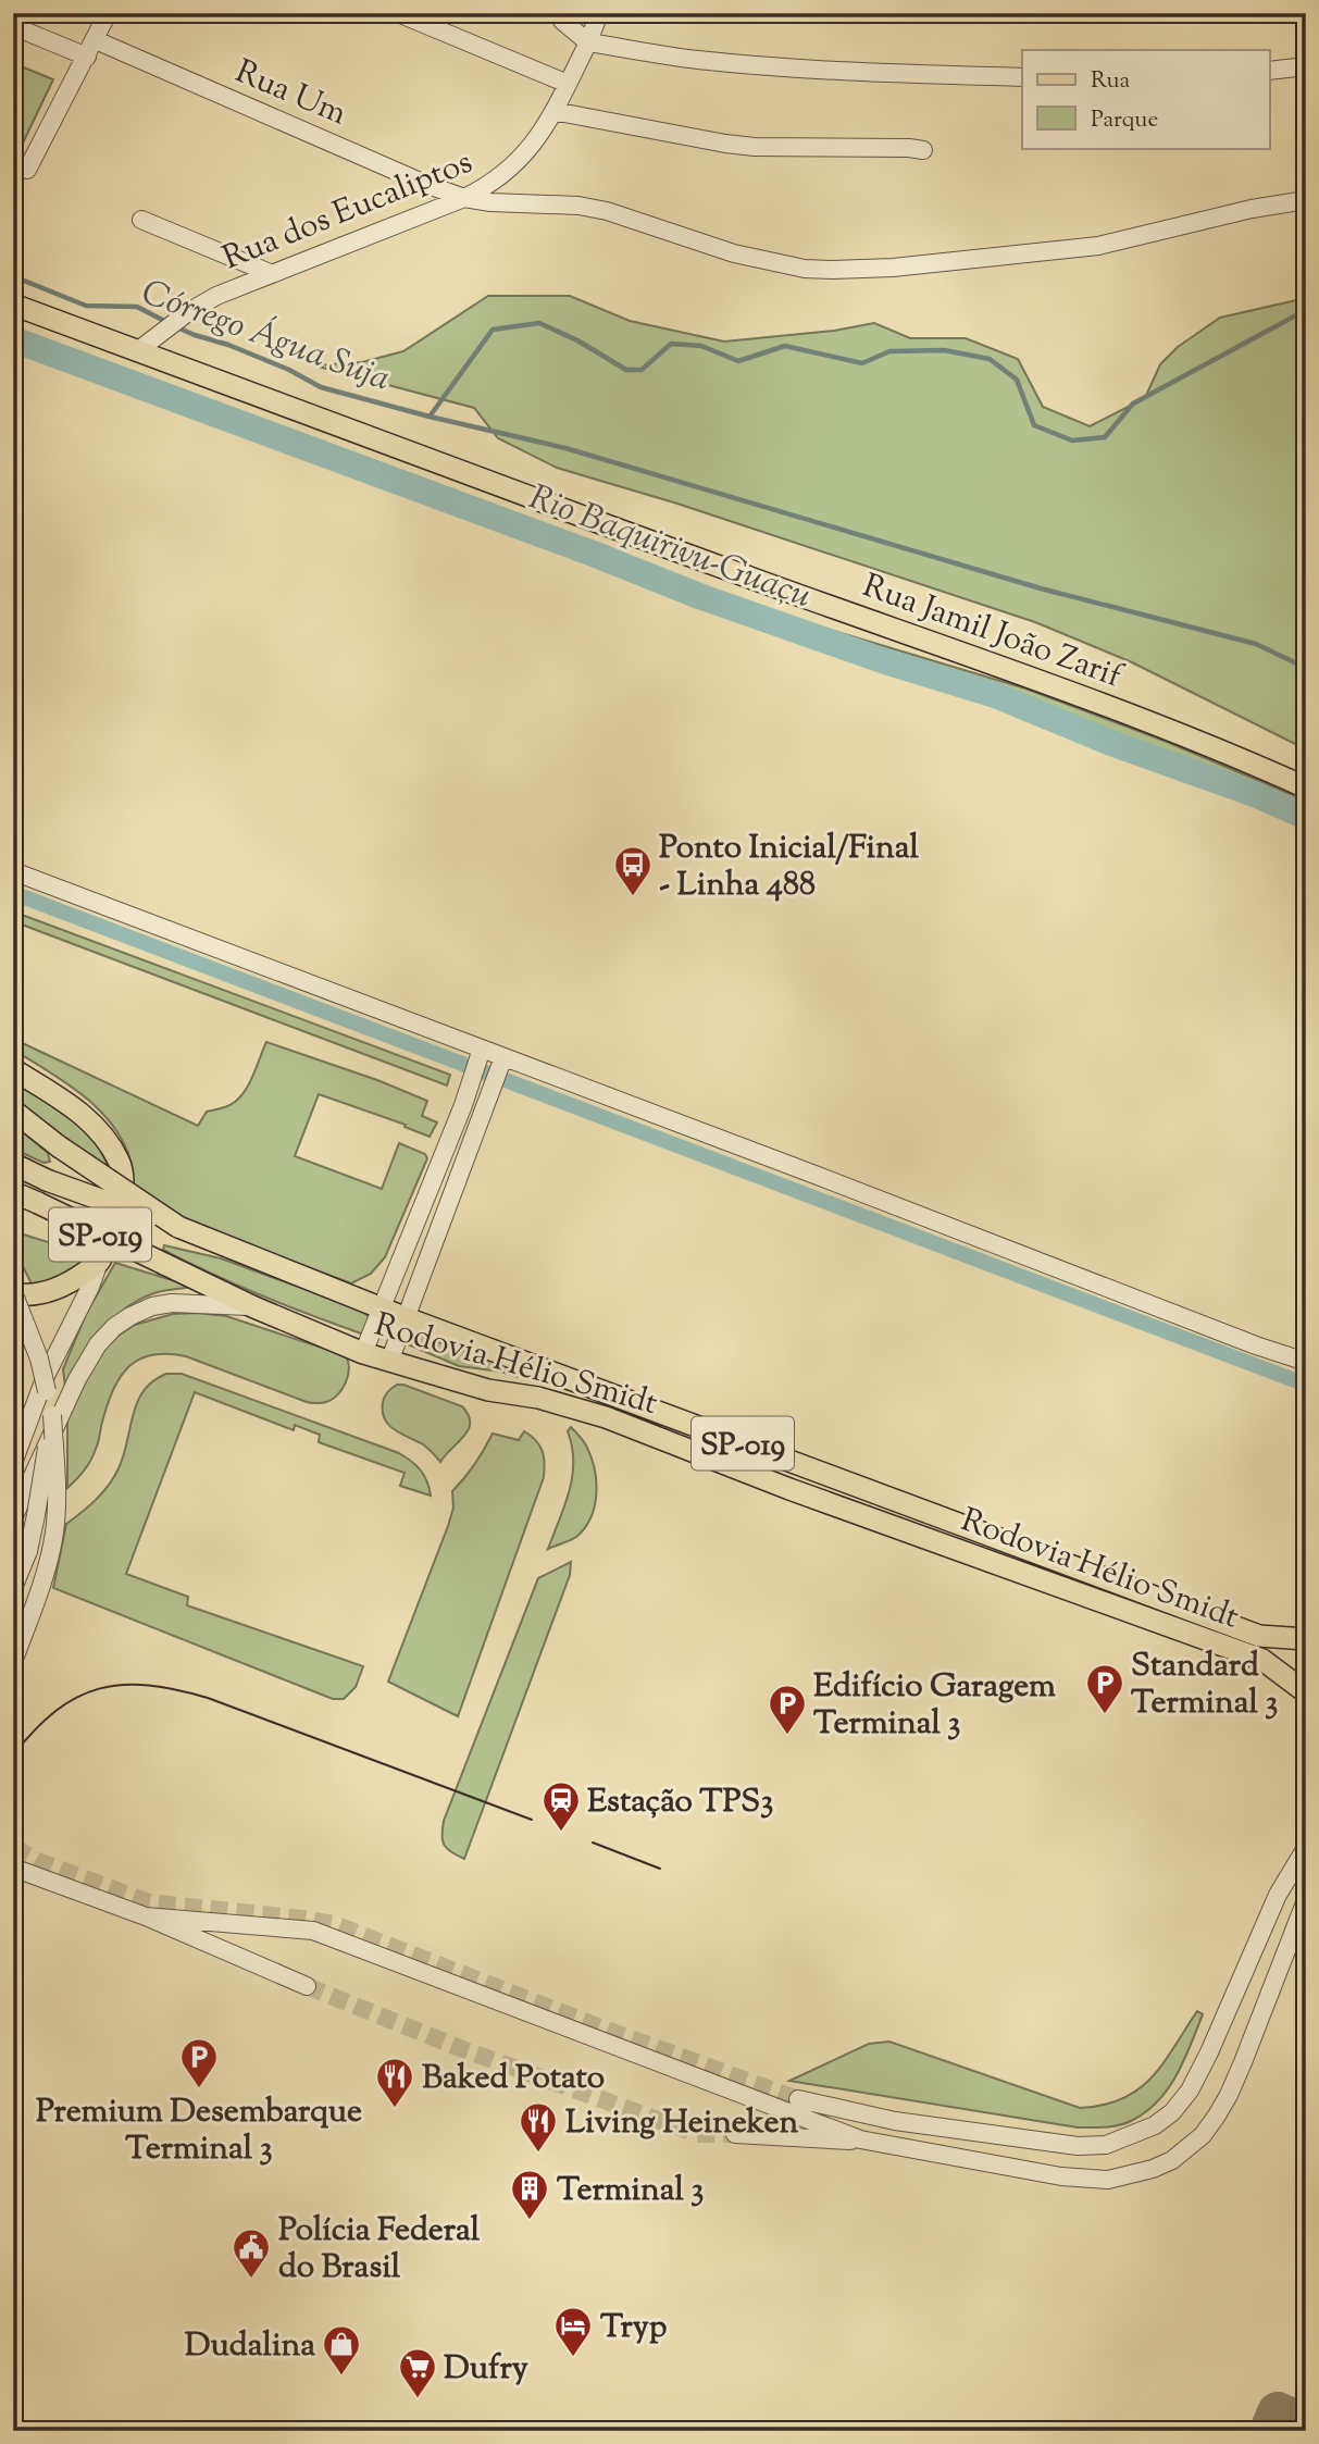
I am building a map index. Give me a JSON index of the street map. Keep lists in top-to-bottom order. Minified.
{"streets":{"main road":["Rua Jamil João Zarif","SP-019","Rodovia Hélio Smidt"],"street":["Rua Um","Rua dos Eucaliptos"]},"crossings":[["Rua Um","Rua dos Eucaliptos"],["Rua dos Eucaliptos","Rua Jamil João Zarif"]],"water":["Córrego Água Suja","Rio Baquirivu-Guaçu"],"places":{"bus stop":["Ponto Inicial/Final - Linha 488"],"parking":["Standard Terminal 3","Edifício Garagem Terminal 3","Premium Desembarque Terminal 3"],"station":["Estação TPS3"],"restaurant":["Baked Potato","Living Heineken"],"building":["Terminal 3"],"public building":["Polícia Federal do Brasil"],"hotel":["Tryp"],"shop":["Dudalina"],"supermarket":["Dufry"]},"legend":["Rua","Parque"]}
